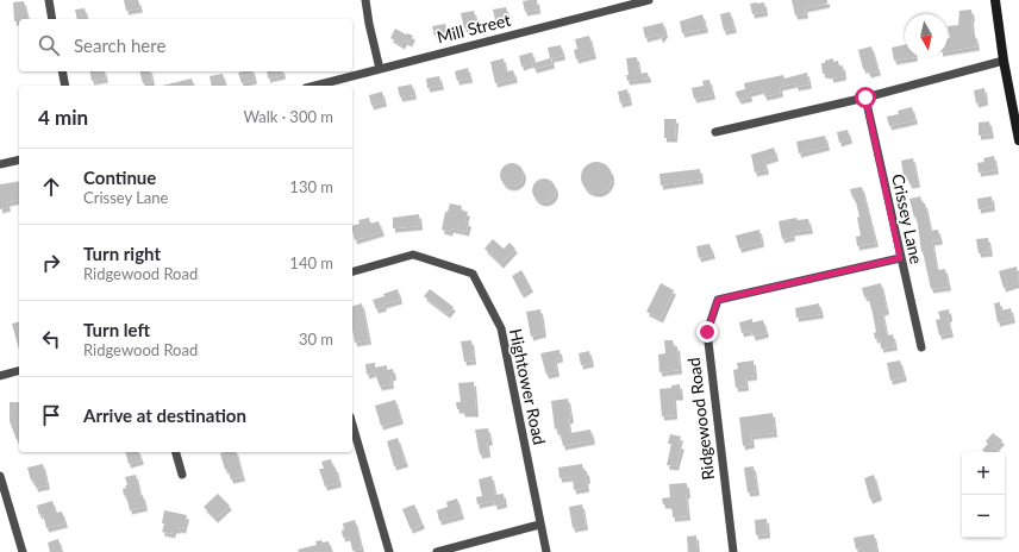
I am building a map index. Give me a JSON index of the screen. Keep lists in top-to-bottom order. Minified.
{"streets":{"street":["Mill Street","Crissey Lane","Hightower Road","Ridgewood Road"]},"crossings":[["Crissey Lane","Ridgewood Road"]],"north":"bottom","page":{"search":"Search here","heading":["4 min","Walk · 300 m"],"list":[["Continue","Crissey Lane","130 m"],["Turn right","Ridgewood Road","140 m"],["Turn left","Ridgewood Road","30 m"],"Arrive at destination"],"map_buttons":["+","−"]}}
